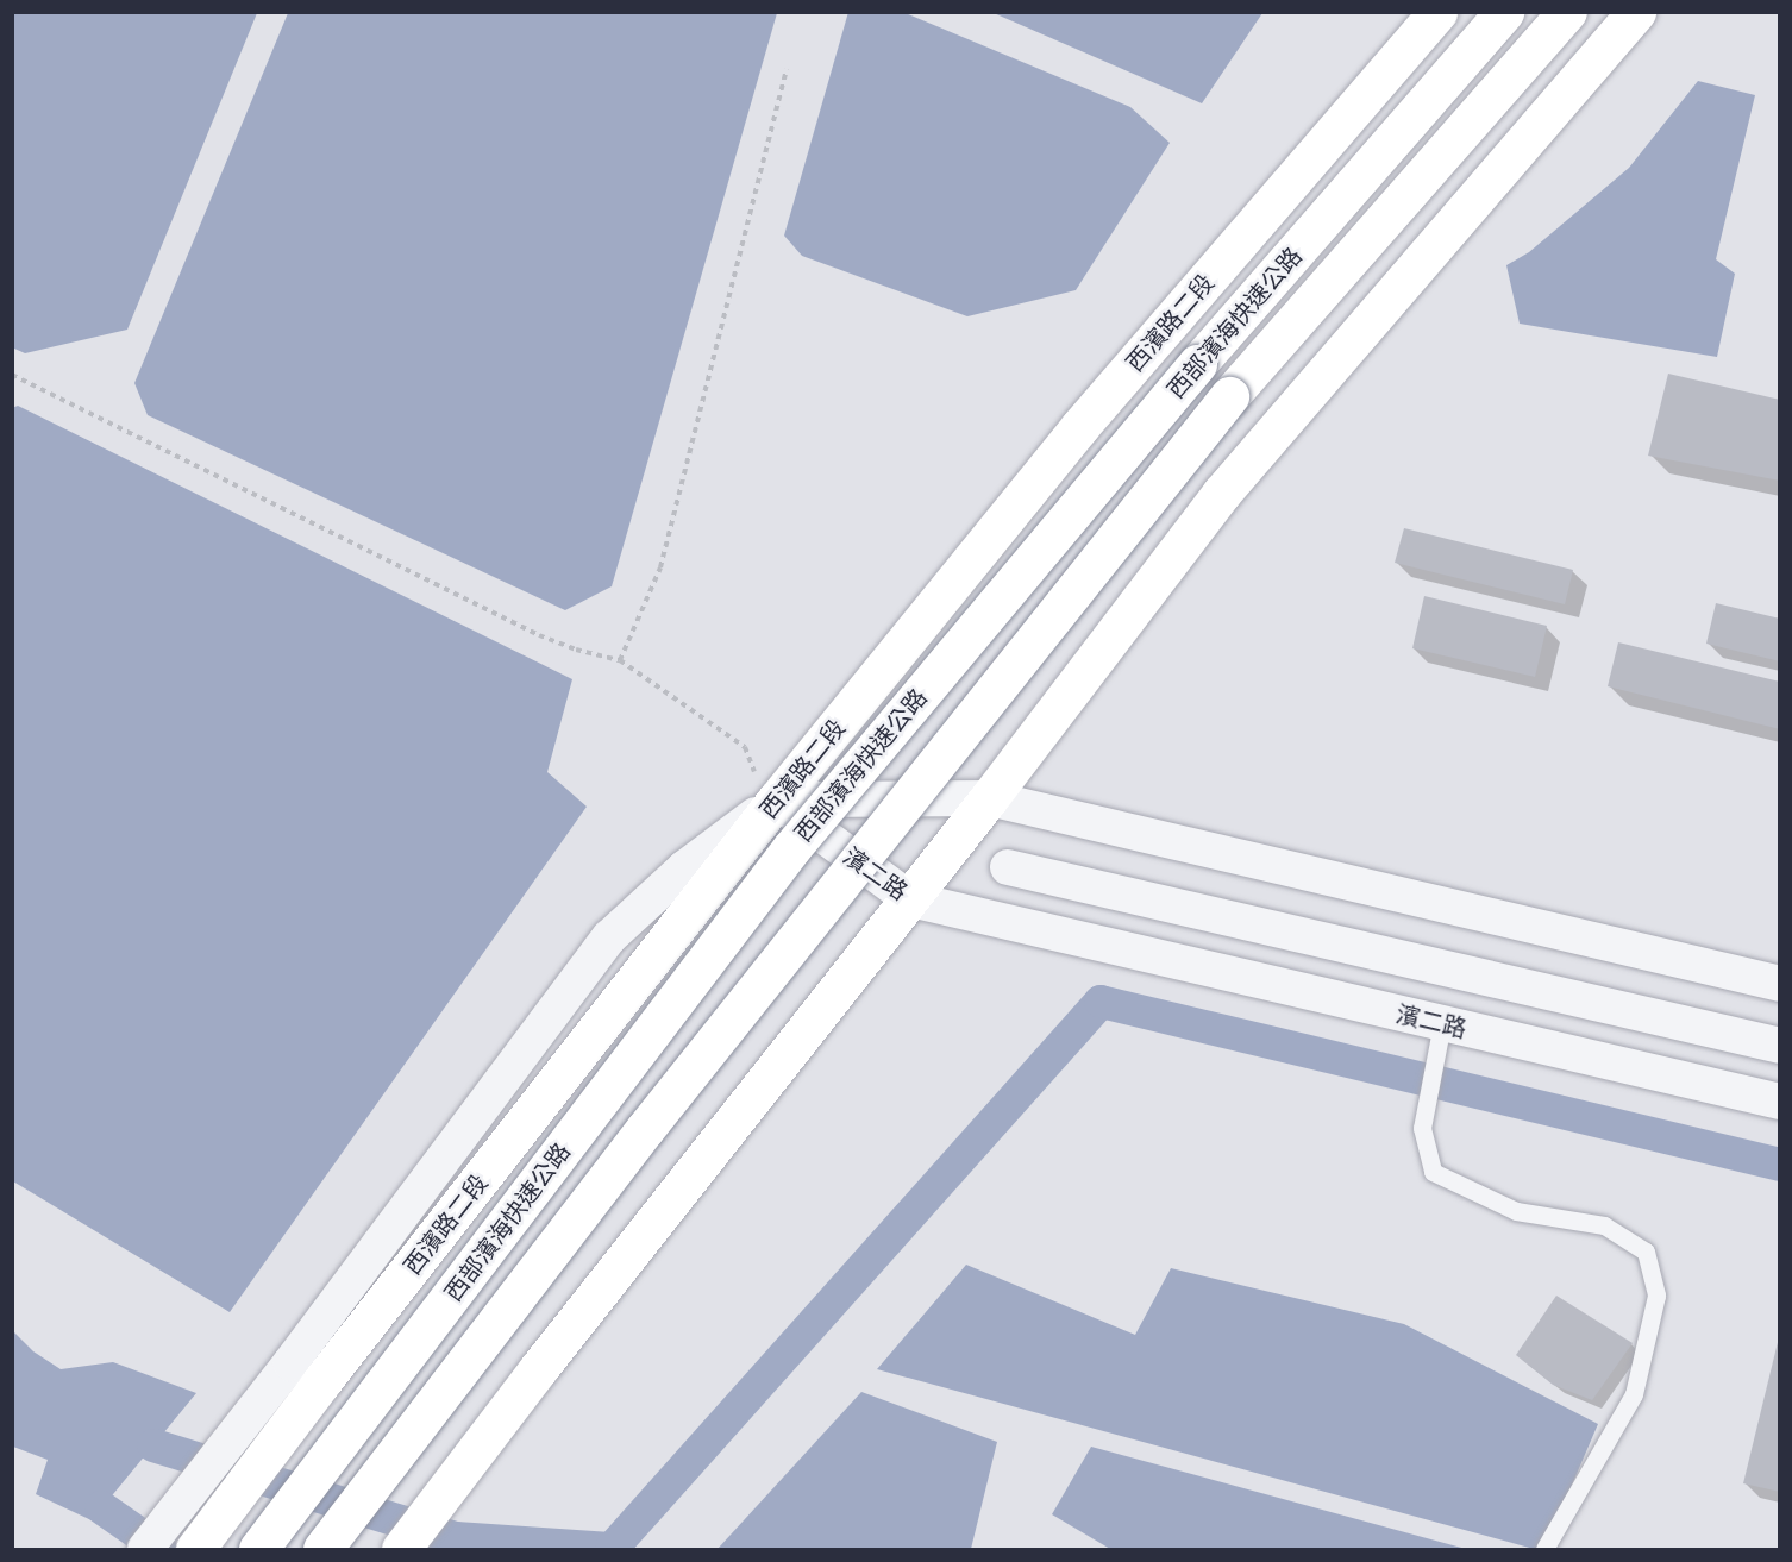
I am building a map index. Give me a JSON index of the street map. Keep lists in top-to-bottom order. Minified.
{"streets":{"main road":["西濱路二段","西部濱海快速公路"],"street":["濱二路"]},"crossings":[["西濱路二段","濱二路"]]}
